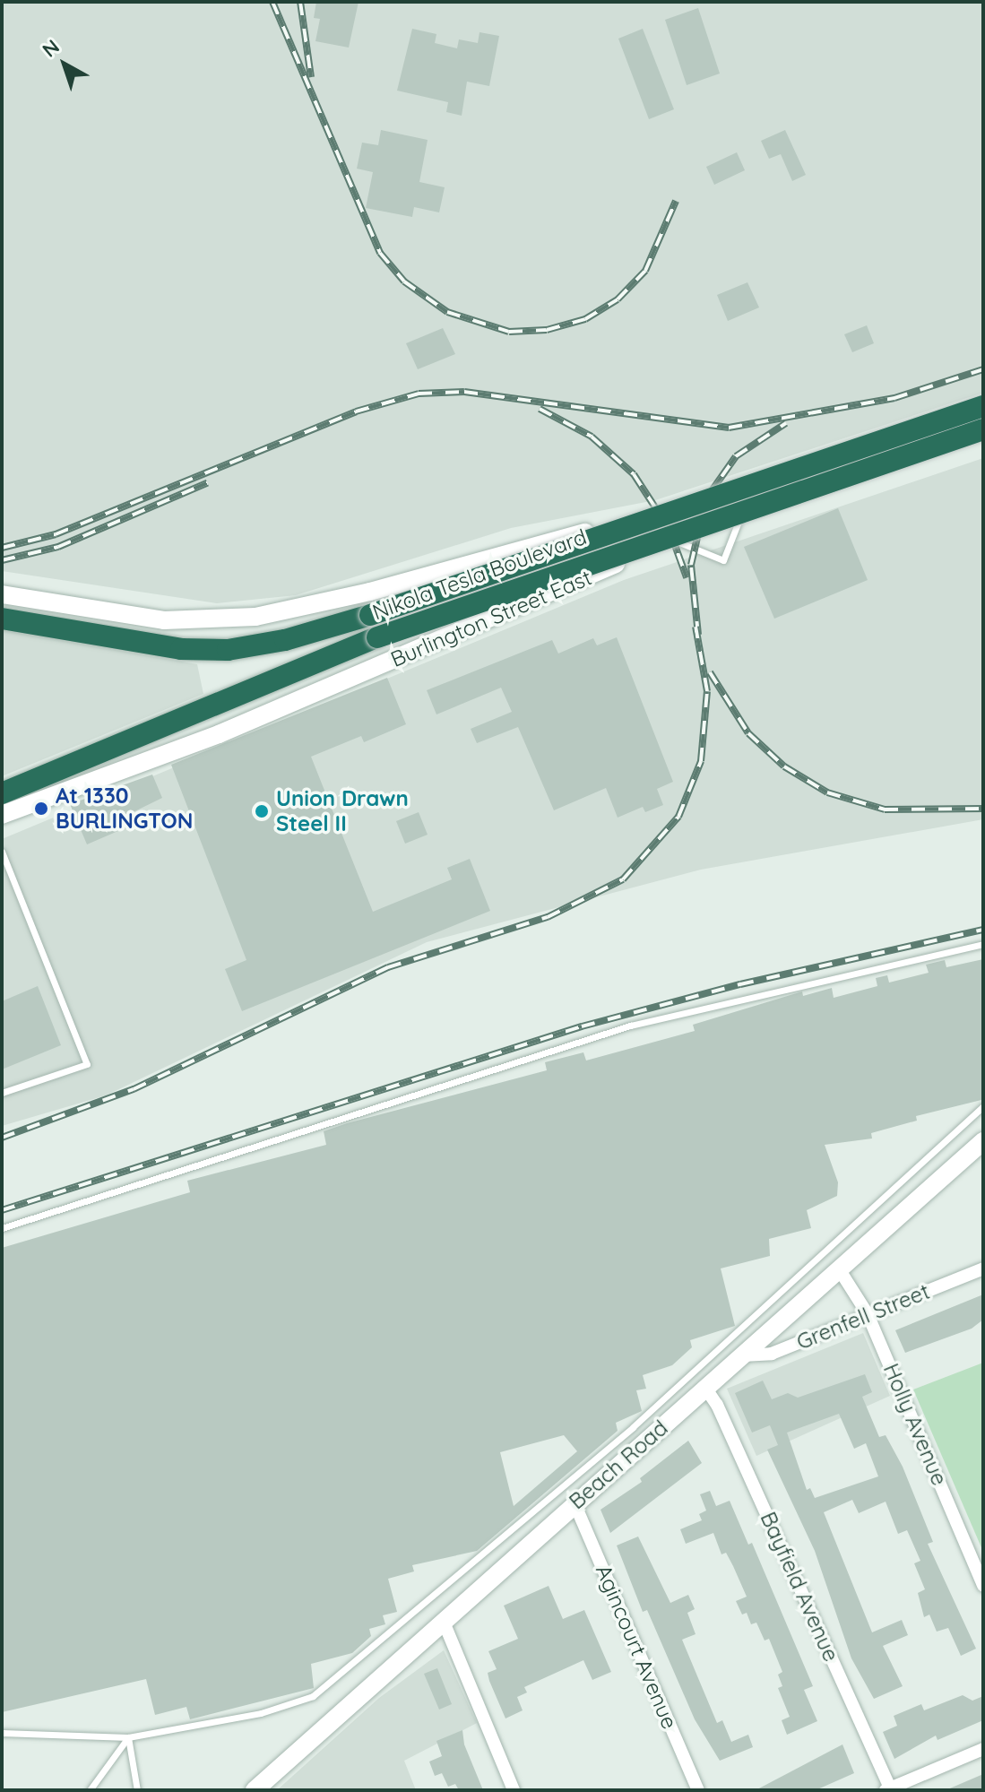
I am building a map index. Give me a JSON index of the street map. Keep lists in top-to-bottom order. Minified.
{"streets":{"highway":["Nikola Tesla Boulevard"],"main road":["Burlington Street East","Beach Road"],"street":["Grenfell Street","Holly Avenue","Bayfield Avenue","Agincourt Avenue"]},"crossings":[["Nikola Tesla Boulevard","Burlington Street East"],["Grenfell Street","Holly Avenue"],["Grenfell Street","Beach Road"],["Holly Avenue","Beach Road"],["Beach Road","Bayfield Avenue"],["Beach Road","Agincourt Avenue"]],"places":["At 1330 BURLINGTON","Union Drawn Steel II"],"north":"top left"}
